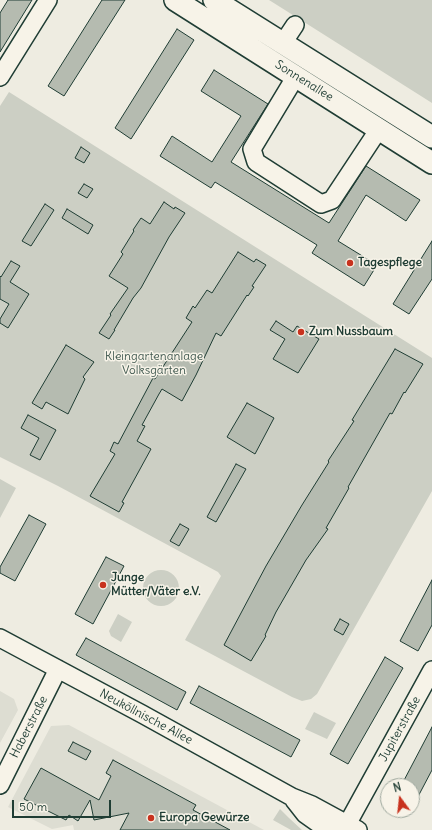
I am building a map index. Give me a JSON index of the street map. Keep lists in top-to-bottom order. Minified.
{"streets":{"main road":["Sonnenallee"],"street":["Neuköllnische Allee","Haberstraße","Jupiterstraße"]},"crossings":[["Neuköllnische Allee","Haberstraße"],["Neuköllnische Allee","Jupiterstraße"]],"parks":["Kleingartenanlage Volksgärten"],"places":["Tagespflege","Zum Nussbaum","Junge Mütter/Väter e.V.","Europa Gewürze"],"scale_bar":"50 m","north":"top"}
